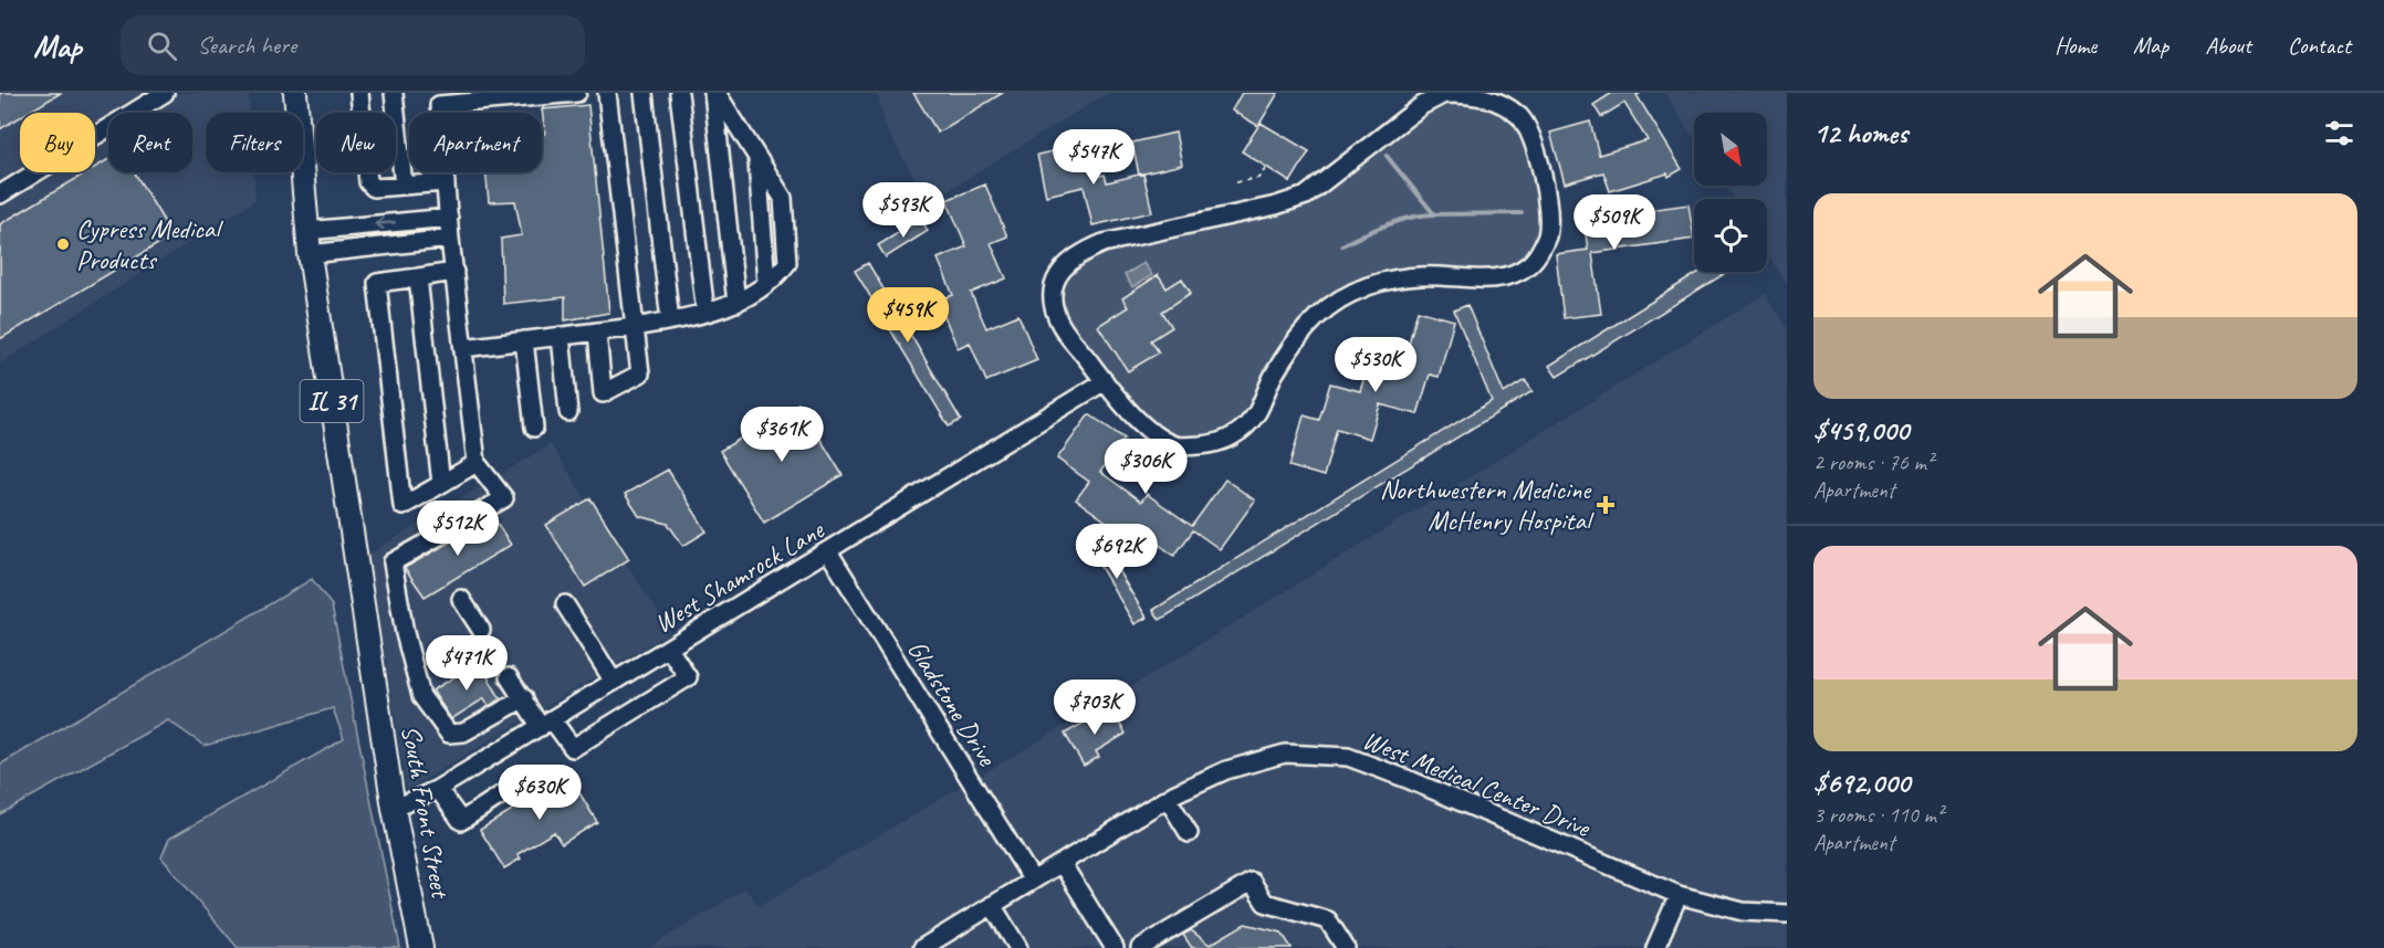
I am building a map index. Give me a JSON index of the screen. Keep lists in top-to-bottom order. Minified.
{"streets":{"main road":["IL 31","South Front Street"],"street":["West Shamrock Lane","Gladstone Drive","West Medical Center Drive"]},"crossings":[["West Shamrock Lane","Gladstone Drive"],["West Shamrock Lane","South Front Street"],["Gladstone Drive","West Medical Center Drive"]],"places":{"other":["Cypress Medical Products"],"health":["Northwestern Medicine McHenry Hospital"]},"north":"bottom right","page":{"header":"Map","search":"Search here","nav":["Home","Map","About","Contact"],"heading":"12 homes","chip":["Buy","Rent","Filters","New","Apartment"],"price":["$547K","$593K","$509K","$459K","$530K","$361K","$306K","$512K","$692K","$471K","$703K","$630K"],"list":[{"name":"$459,000","note":"2 rooms · 76 m² · Apartment"},{"name":"$692,000","note":"3 rooms · 110 m² · Apartment"}]}}
